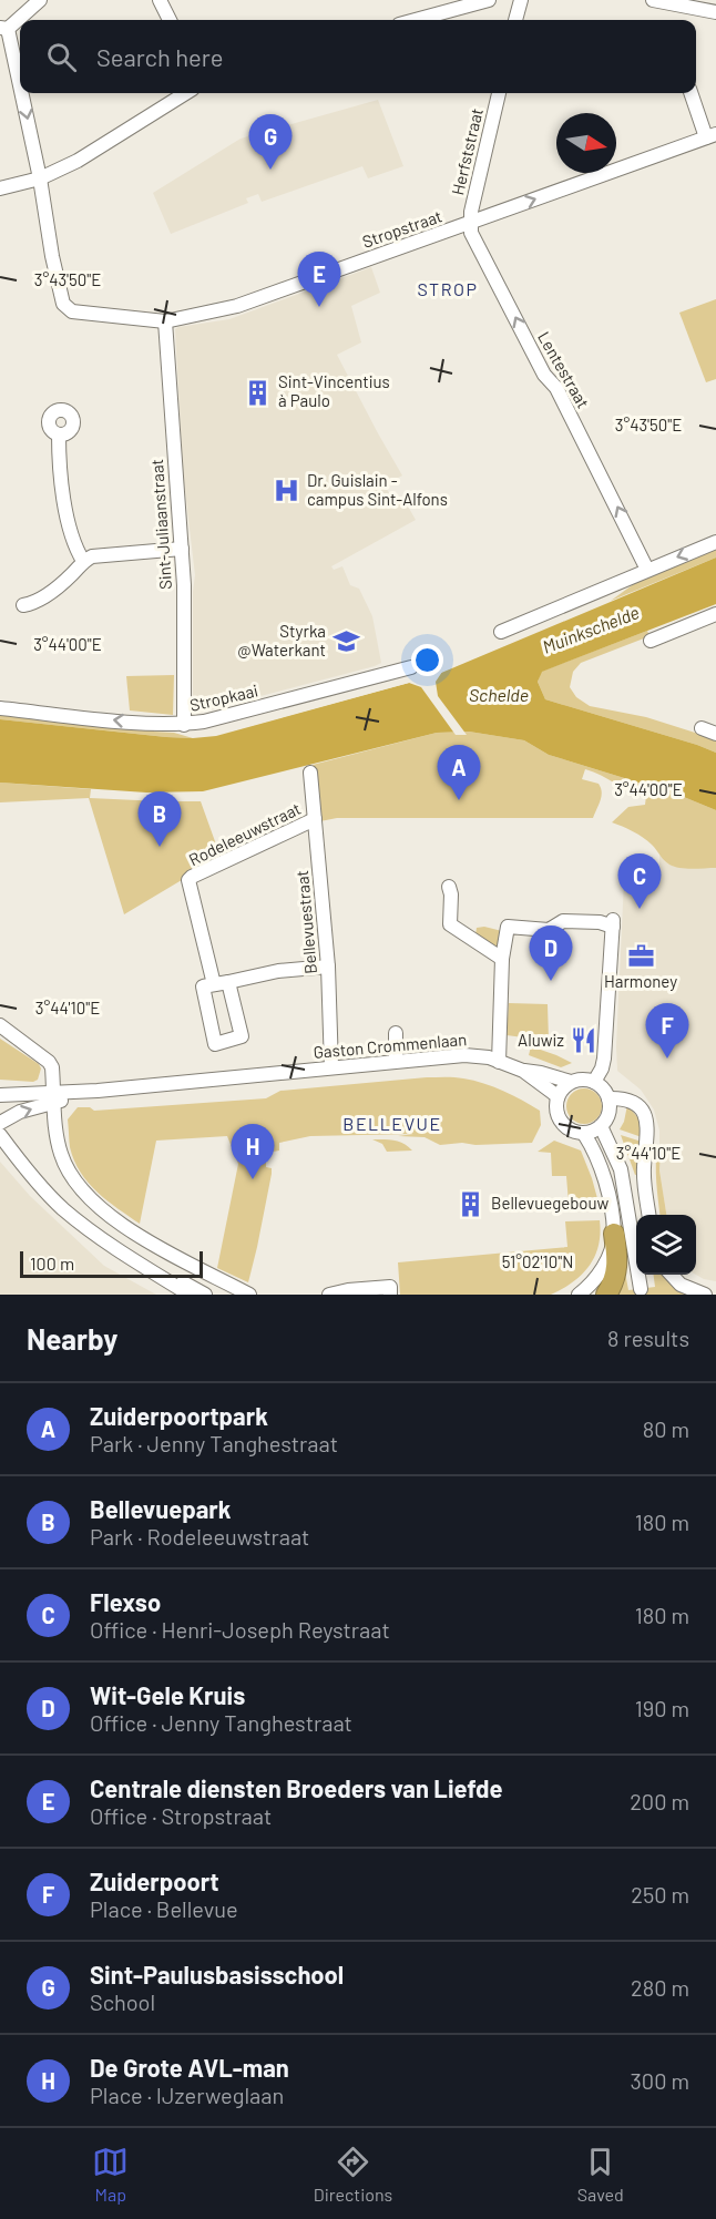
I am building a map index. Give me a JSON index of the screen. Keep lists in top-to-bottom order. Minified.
{"streets":{"street":["Herfststraat","Stropstraat","Lentestraat","Sint-Juliaanstraat","Stropkaai","Rodeleeuwstraat","Bellevuestraat","Gaston Crommenlaan"]},"crossings":[["Herfststraat","Stropstraat"],["Herfststraat","Lentestraat"],["Stropstraat","Lentestraat"],["Stropstraat","Sint-Juliaanstraat"],["Sint-Juliaanstraat","Stropkaai"],["Rodeleeuwstraat","Bellevuestraat"],["Bellevuestraat","Gaston Crommenlaan"]],"one_way":["Lentestraat","Stropkaai"],"districts":["STROP","BELLEVUE"],"water":["Muinkschelde","Schelde"],"places":{"building":["Sint-Vincentius à Paulo","Bellevuegebouw"],"hospital":["Dr. Guislain - campus Sint-Alfons"],"school or university":["Styrka @Waterkant"],"office":["Harmoney"],"restaurant":["Aluwiz"]},"scale_bar":"100 m","north":"right","page":{"search":"Search here","pins":["G","E","A","B","C","D","F","H"],"scale":"100 m","heading":["Nearby","8 results"],"list":[{"mark":"A","name":"Zuiderpoortpark","note":"Park · Jenny Tanghestraat","value":"80 m"},{"mark":"B","name":"Bellevuepark","note":"Park · Rodeleeuwstraat","value":"180 m"},{"mark":"C","name":"Flexso","note":"Office · Henri-Joseph Reystraat","value":"180 m"},{"mark":"D","name":"Wit-Gele Kruis","note":"Office · Jenny Tanghestraat","value":"190 m"},{"mark":"E","name":"Centrale diensten Broeders van Liefde","note":"Office · Stropstraat","value":"200 m"},{"mark":"F","name":"Zuiderpoort","note":"Place · Bellevue","value":"250 m"},{"mark":"G","name":"Sint-Paulusbasisschool","note":"School","value":"280 m"},{"mark":"H","name":"De Grote AVL-man","note":"Place · IJzerweglaan","value":"300 m"}],"nav":["Map","Directions","Saved"]},"coordinates":["3°43'50\"E","3°44'00\"E","3°44'10\"E","51°02'10\"N"]}
